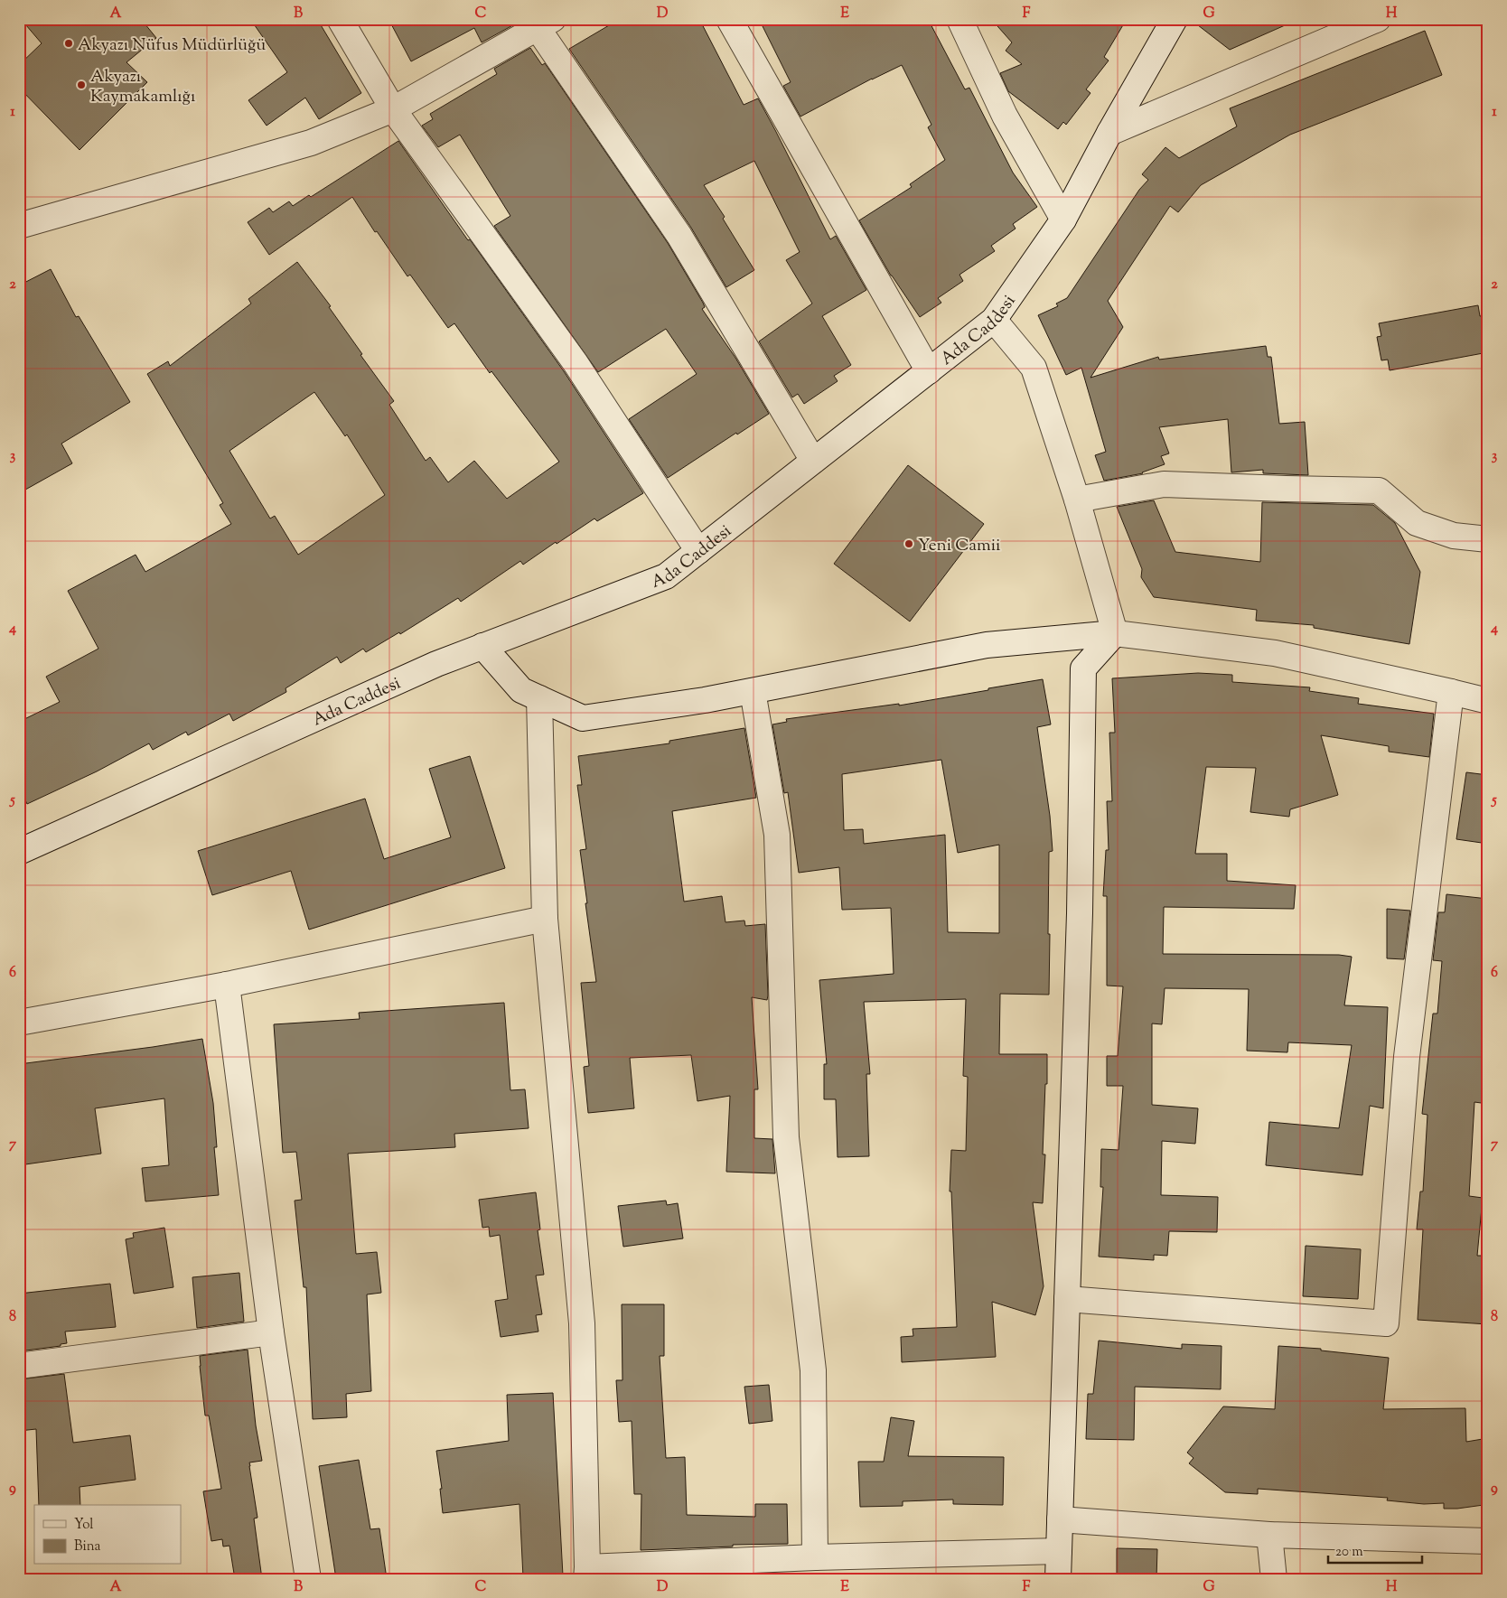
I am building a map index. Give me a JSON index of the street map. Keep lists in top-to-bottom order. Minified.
{"streets":{"street":["Ada Caddesi"]},"places":["Akyazı Nüfus Müdürlüğü","Akyazı Kaymakamlığı","Yeni Camii"],"legend":["Yol","Bina"],"scale_bar":"20 m","grid":{"columns":["A","B","C","D","E","F","G","H"],"rows":["1","2","3","4","5","6","7","8","9"]}}
